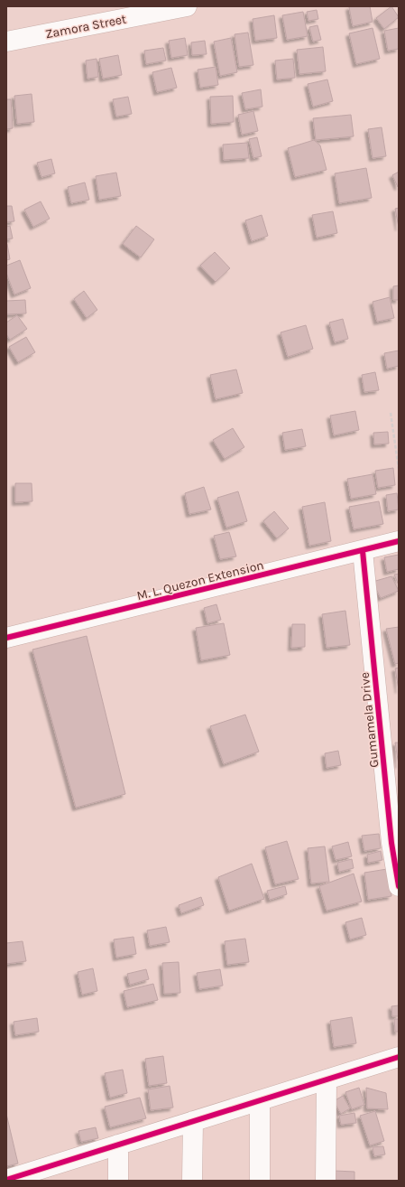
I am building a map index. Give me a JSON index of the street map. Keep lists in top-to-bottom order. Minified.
{"streets":{"street":["Zamora Street","M. L. Quezon Extension","Gumamela Drive"]},"crossings":[["M. L. Quezon Extension","Gumamela Drive"]]}
